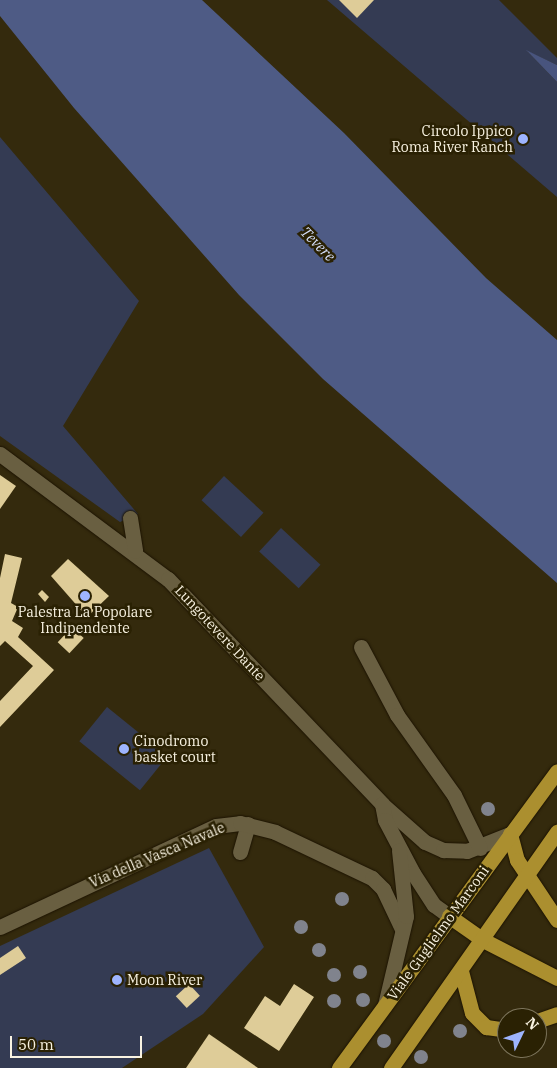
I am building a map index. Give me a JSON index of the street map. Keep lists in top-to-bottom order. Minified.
{"streets":{"main road":["Viale Guglielmo Marconi"],"street":["Lungotevere Dante","Via della Vasca Navale"]},"water":["Tevere"],"places":["Circolo Ippico Roma River Ranch","Palestra La Popolare Indipendente","Cinodromo basket court","Moon River"],"scale_bar":"50 m","north":"top right"}
